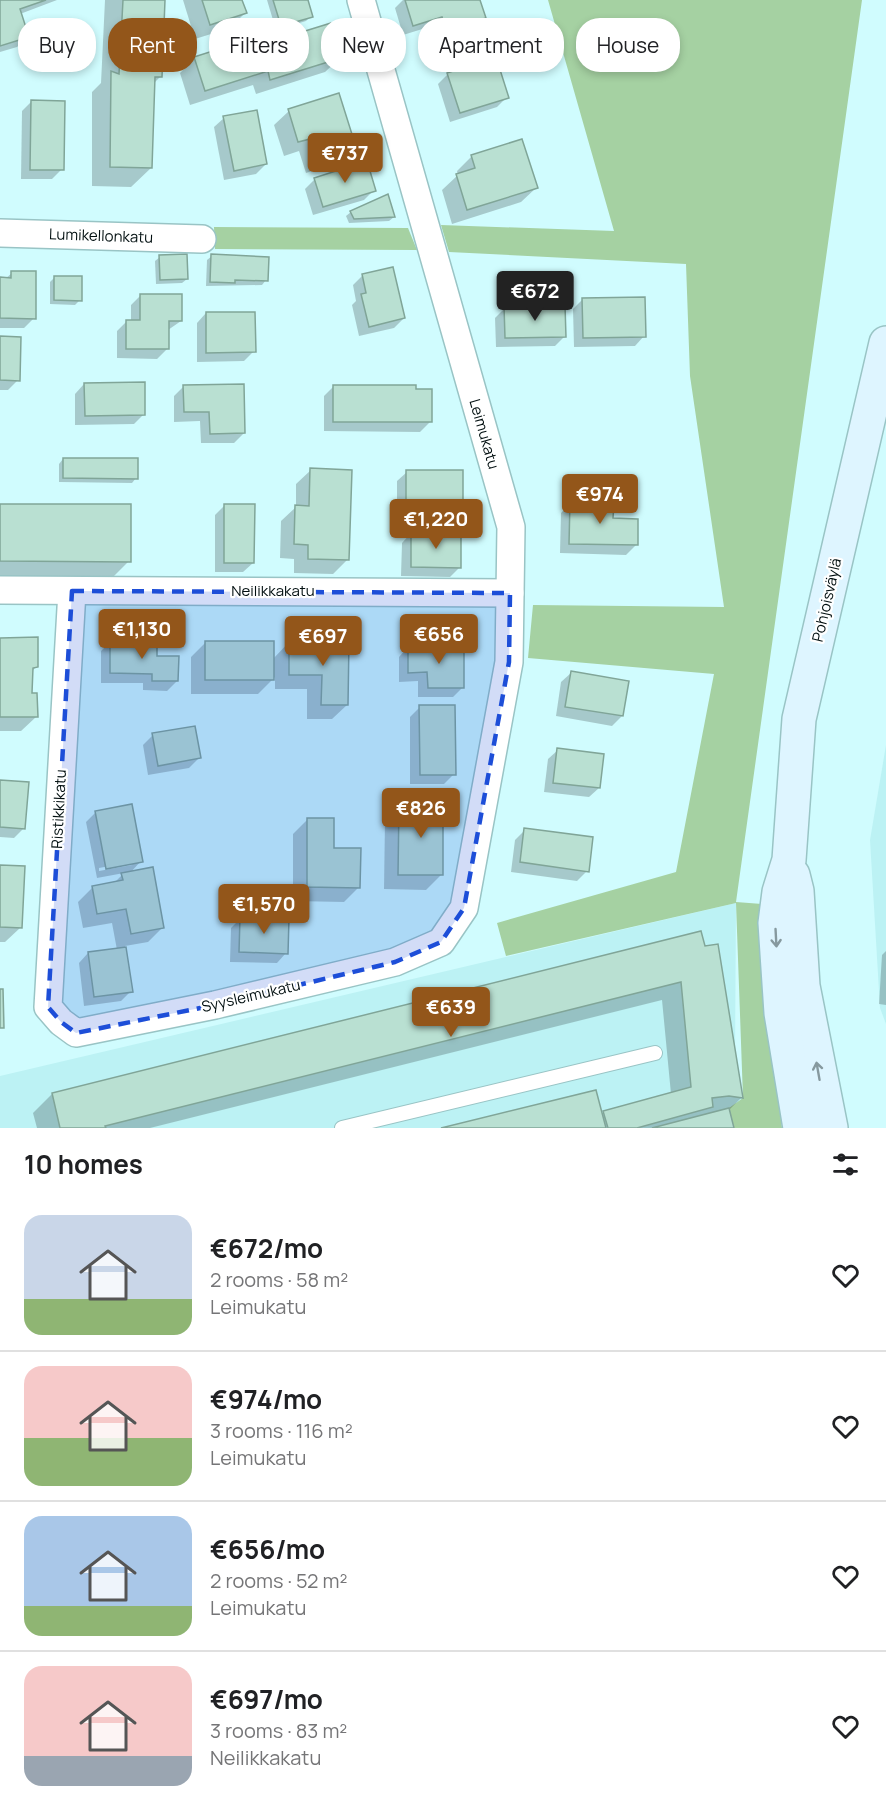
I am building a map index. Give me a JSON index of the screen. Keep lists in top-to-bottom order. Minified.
{"streets":{"main road":["Pohjoisväylä"],"street":["Lumikellonkatu","Leimukatu","Neilikkakatu","Ristikkikatu","Syysleimukatu"]},"crossings":[["Leimukatu","Neilikkakatu"],["Leimukatu","Syysleimukatu"],["Neilikkakatu","Ristikkikatu"],["Ristikkikatu","Syysleimukatu"]],"page":{"chip":["Buy","Rent","Filters","New","Apartment","House"],"price":["€737","€672","€974","€1,220","€1,130","€656","€697","€826","€1,570","€639"],"heading":"10 homes","list":[{"name":"€672/mo","note":"2 rooms · 58 m² · Leimukatu"},{"name":"€974/mo","note":"3 rooms · 116 m² · Leimukatu"},{"name":"€656/mo","note":"2 rooms · 52 m² · Leimukatu"},{"name":"€697/mo","note":"3 rooms · 83 m² · Neilikkakatu"}]}}
